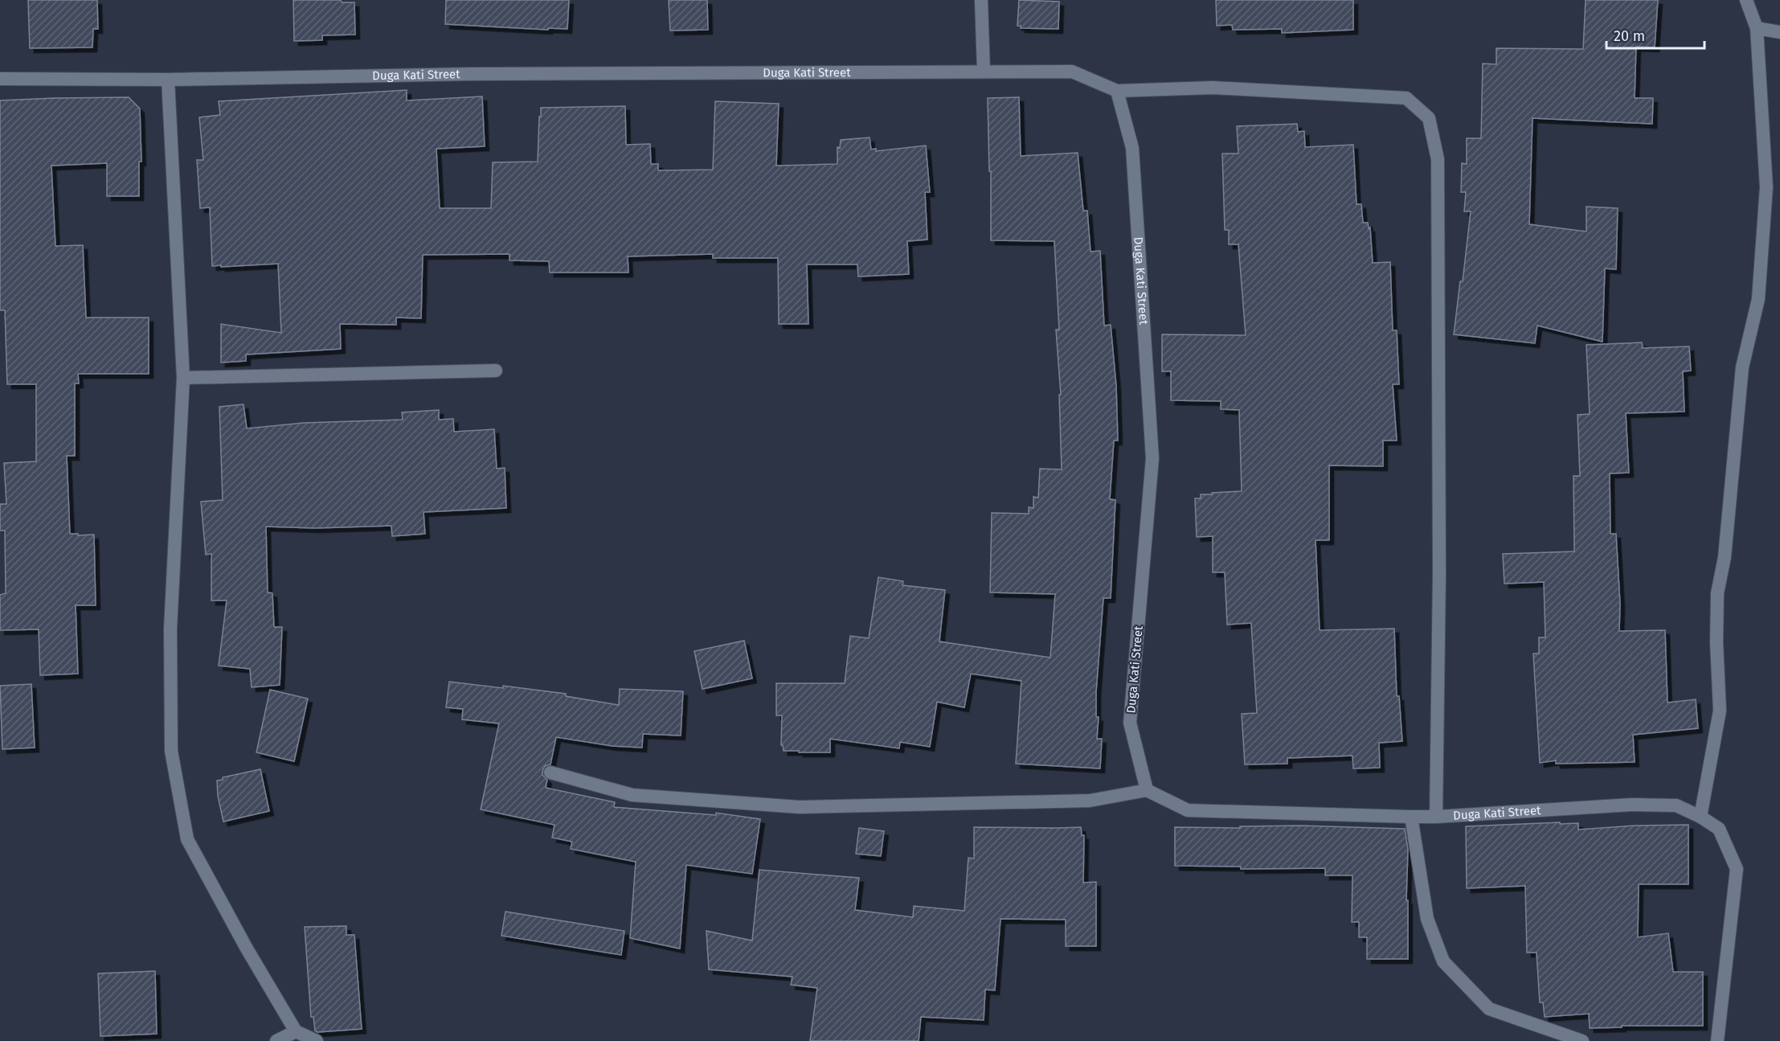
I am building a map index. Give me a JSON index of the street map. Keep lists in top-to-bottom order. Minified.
{"streets":{"street":["Duga Kati Street"]},"scale_bar":"20 m"}
